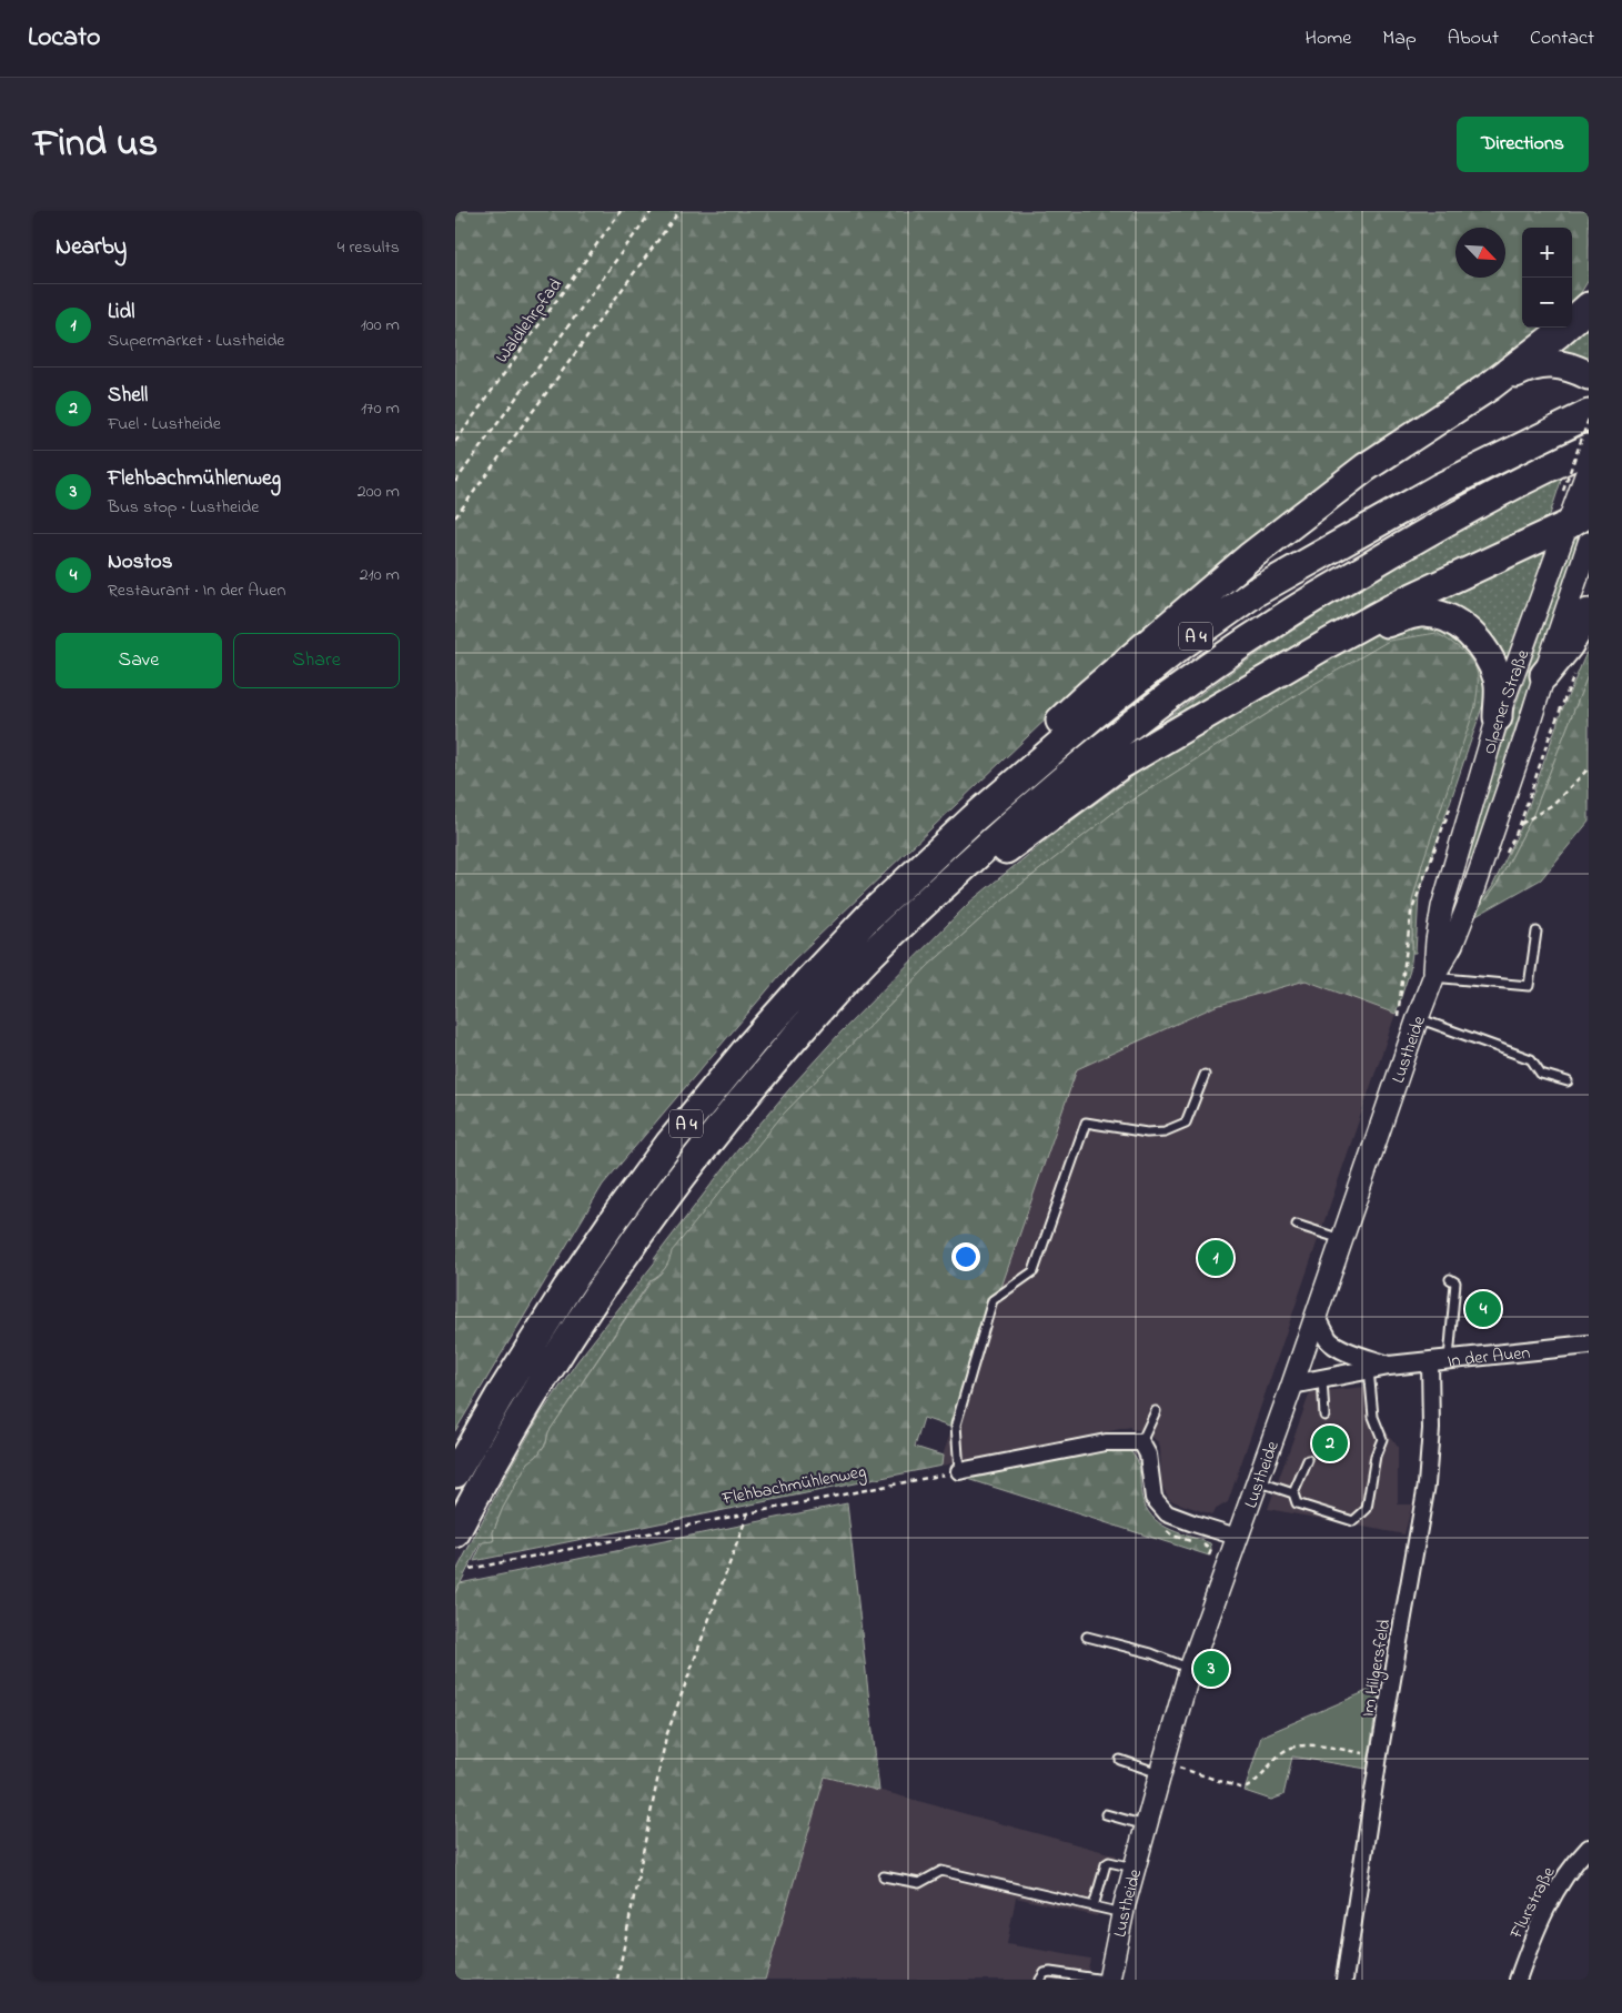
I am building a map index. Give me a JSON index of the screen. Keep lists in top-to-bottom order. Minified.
{"streets":{"highway":["A 4"],"main road":["Olpener Straße","Lustheide"],"street":["In der Auen","Im Hilgersfeld","Flurstraße"],"path":["Waldlehrpfad","Flehbachmühlenweg"]},"crossings":[["Olpener Straße","Lustheide"],["Lustheide","In der Auen"],["In der Auen","Im Hilgersfeld"]],"north":"bottom right","page":{"header":"Locato","nav":["Home","Map","About","Contact"],"title":"Find us","buttons":["Directions",["Save","Share"]],"heading":["Nearby","4 results"],"map_buttons":["+","−"],"list":[{"mark":"1","name":"Lidl","note":"Supermarket · Lustheide","value":"100 m"},{"mark":"2","name":"Shell","note":"Fuel · Lustheide","value":"170 m"},{"mark":"3","name":"Flehbachmühlenweg","note":"Bus stop · Lustheide","value":"200 m"},{"mark":"4","name":"Nostos","note":"Restaurant · In der Auen","value":"210 m"}],"pins":["1","4","2","3"]}}
